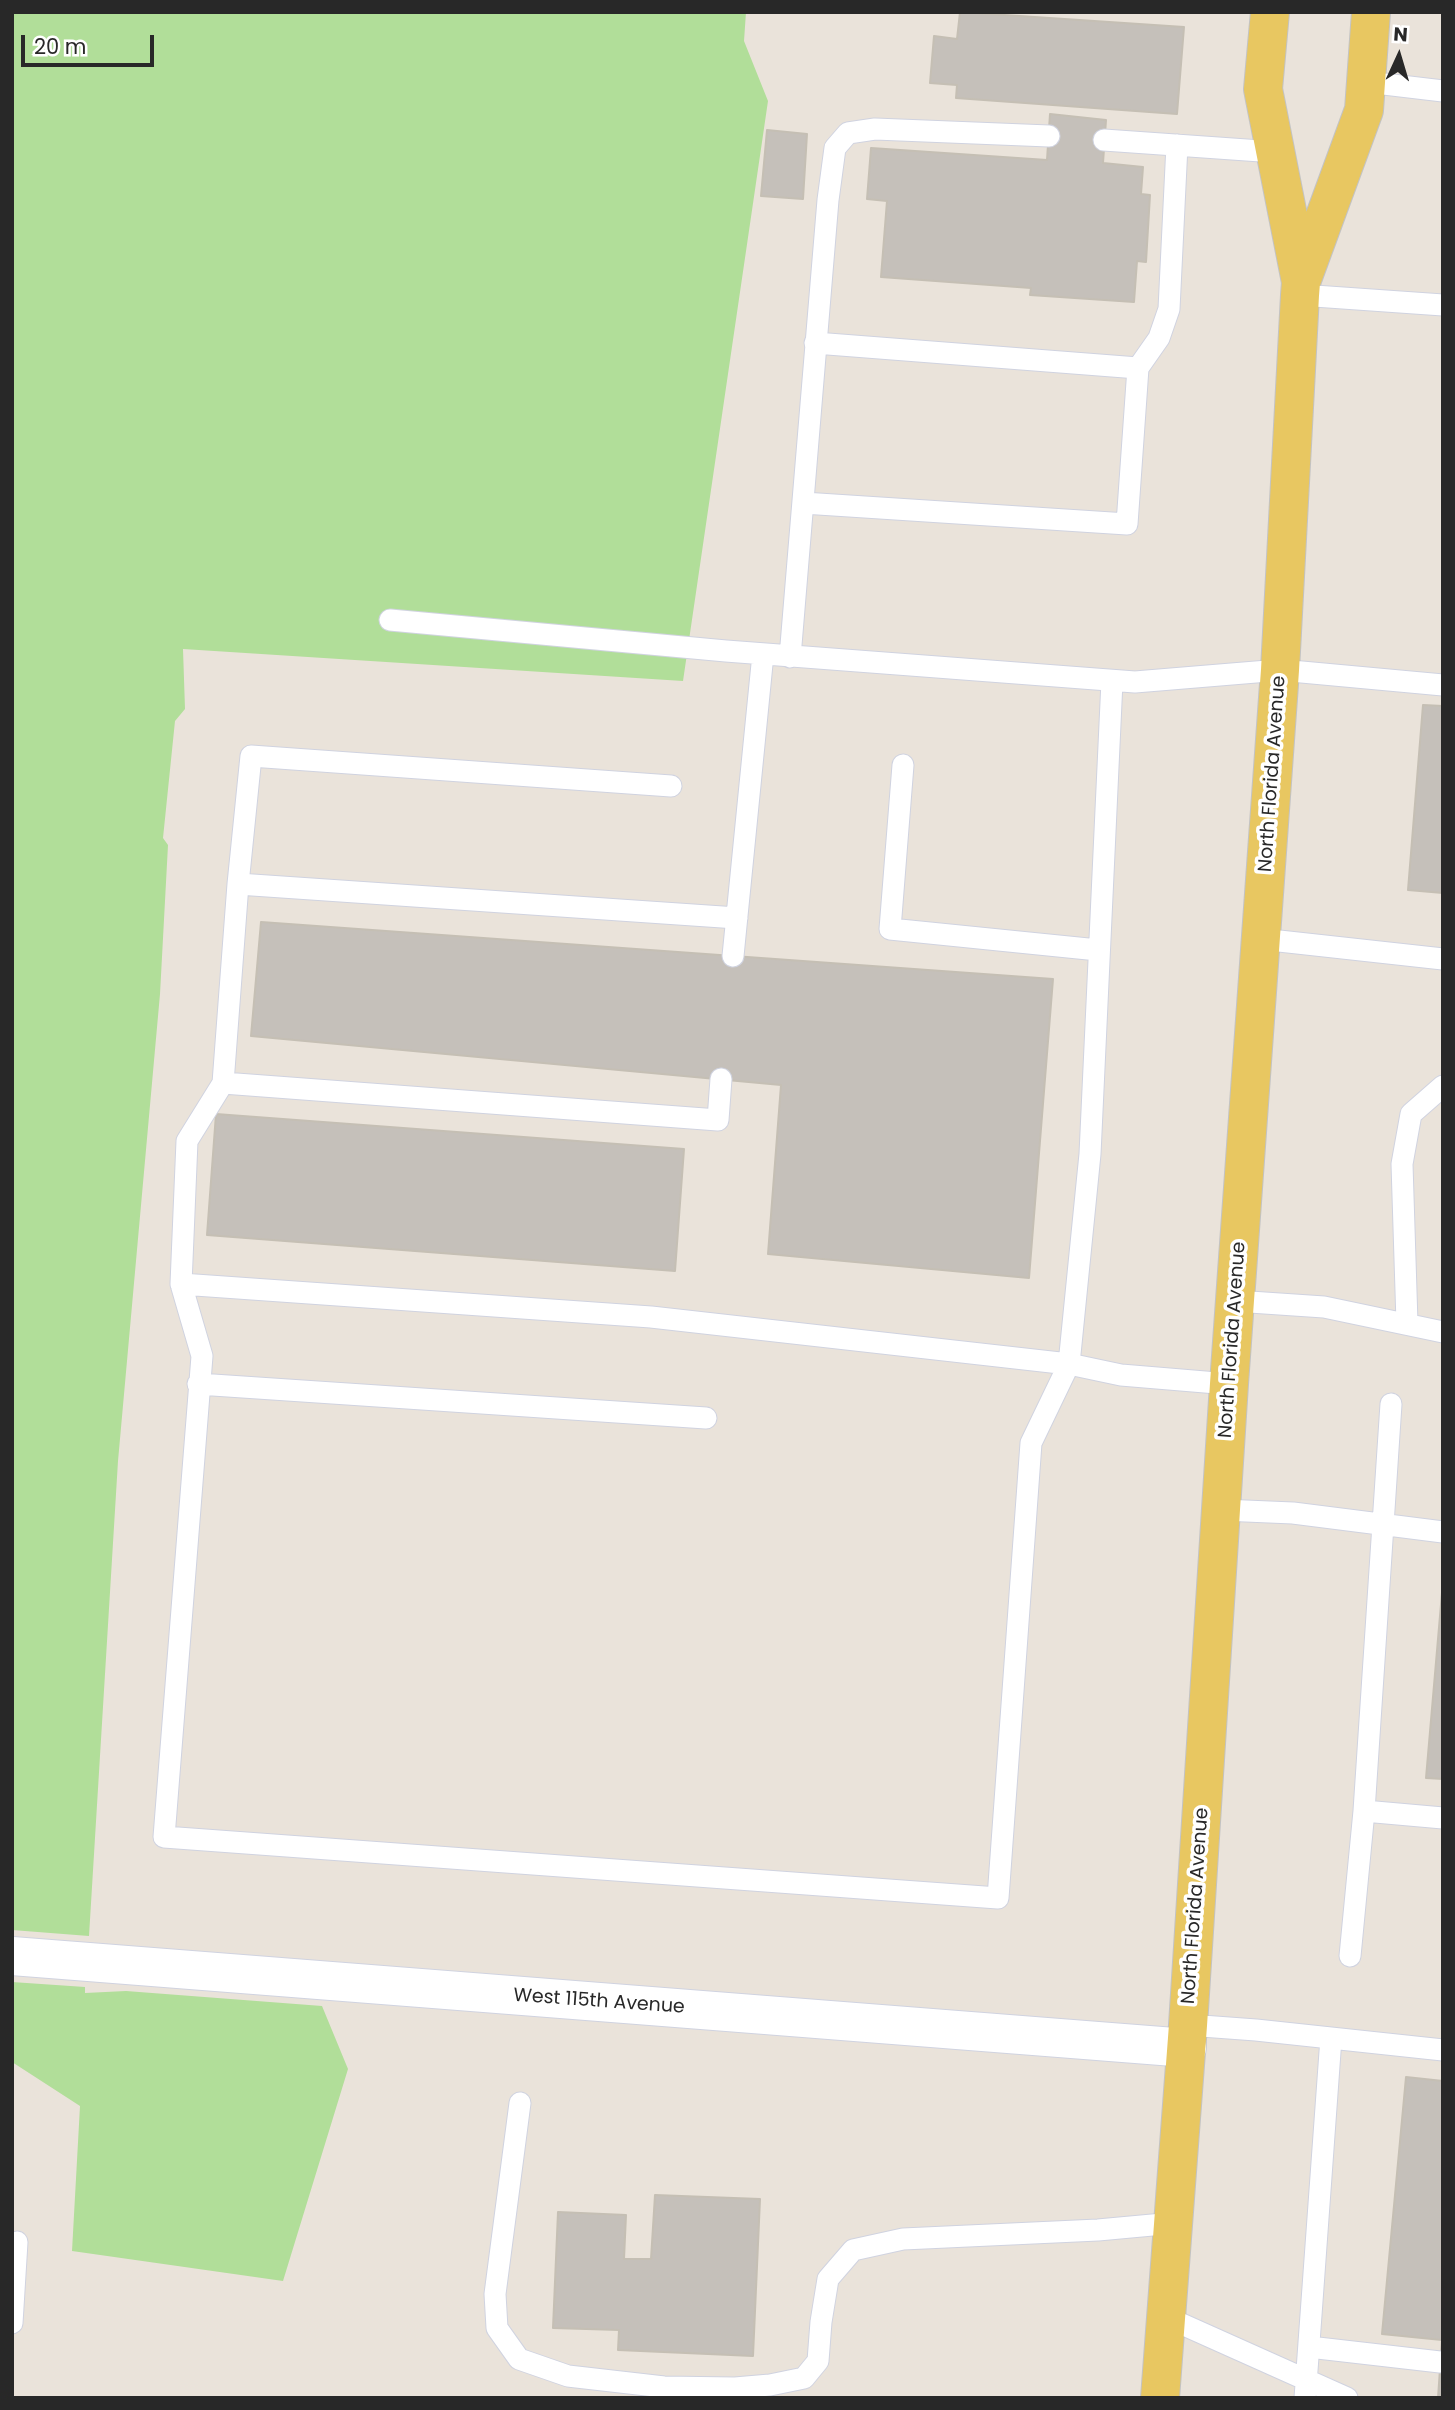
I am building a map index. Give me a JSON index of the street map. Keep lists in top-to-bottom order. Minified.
{"streets":{"main road":["North Florida Avenue"],"street":["West 115th Avenue"]},"crossings":[["North Florida Avenue","West 115th Avenue"]],"scale_bar":"20 m","north":"top"}
